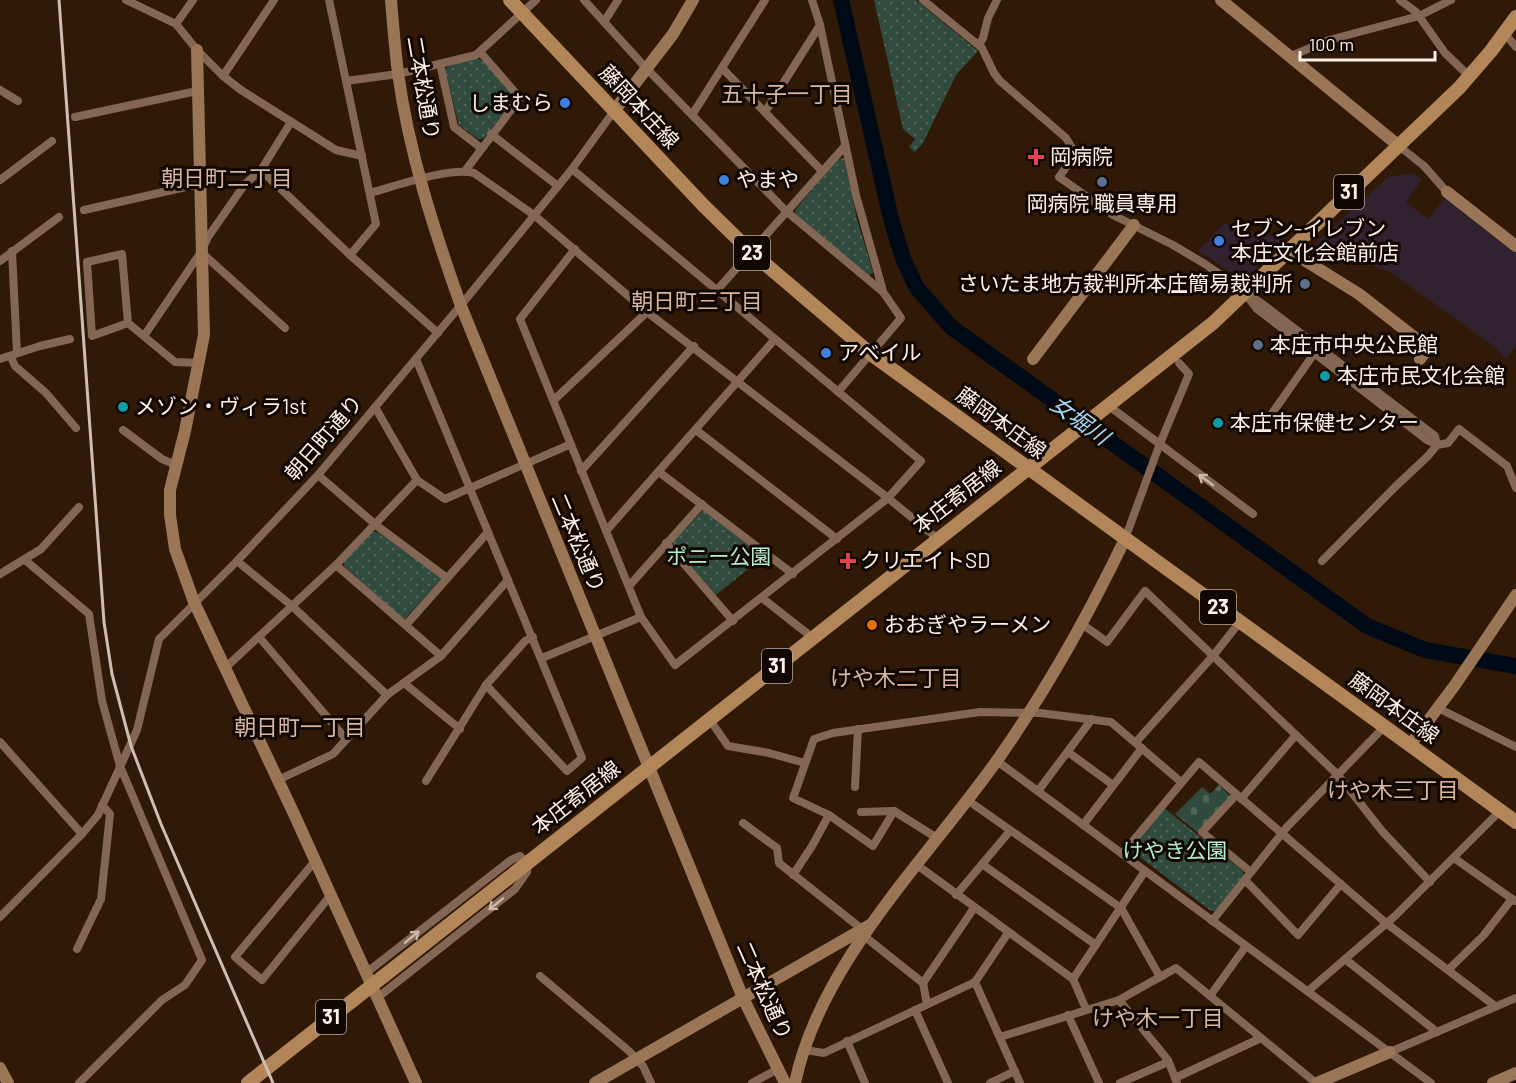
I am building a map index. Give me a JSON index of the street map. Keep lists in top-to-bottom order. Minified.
{"streets":{"main road":["藤岡本庄線","31","23","本庄寄居線"],"street":["二本松通り","朝日町通り"]},"crossings":[["二本松通り","朝日町通り"],["二本松通り","本庄寄居線"],["藤岡本庄線","朝日町通り"],["藤岡本庄線","本庄寄居線"]],"districts":["五十子一丁目","朝日町二丁目","朝日町三丁目","けや木二丁目","朝日町一丁目","けや木三丁目","けや木一丁目"],"water":["女堀川"],"parks":["ポニー公園","けやき公園"],"places":{"other":["しまむら","やまや","岡病院 職員専用","セブン-イレブン 本庄文化会館前店","さいたま地方裁判所本庄簡易裁判所","本庄市中央公民館","アベイル","本庄市民文化会館","メゾン・ヴィラ1st","本庄市保健センター","おおぎやラーメン"],"health":["岡病院","クリエイトSD"]},"scale_bar":"100 m"}
